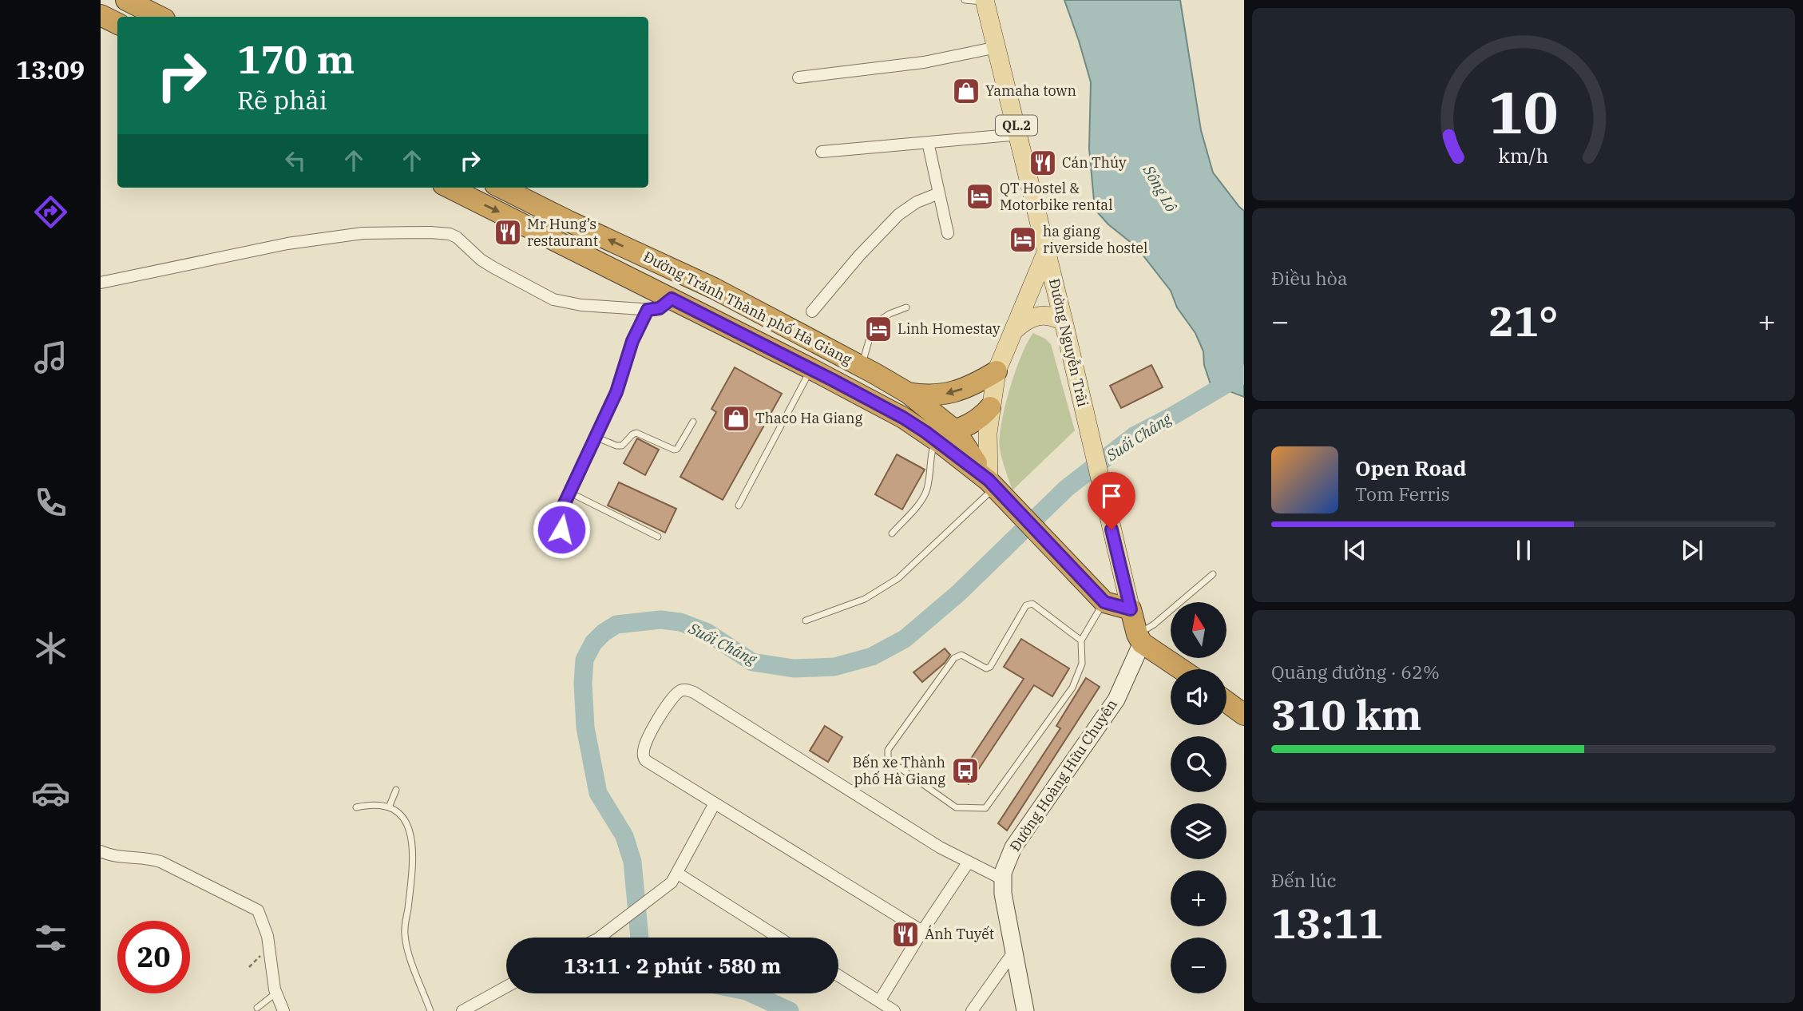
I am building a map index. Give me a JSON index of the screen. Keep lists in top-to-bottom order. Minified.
{"streets":{"highway":["QL.2","Đường Tránh Thành phố Hà Giang"],"main road":["Đường Nguyễn Trãi"],"street":["Đường Hoàng Hữu Chuyên"]},"crossings":[["QL.2","Đường Nguyễn Trãi"],["QL.2","Đường Hoàng Hữu Chuyên"],["Đường Tránh Thành phố Hà Giang","Đường Nguyễn Trãi"]],"water":["Sông Lô","Suối Châng"],"places":{"shop":["Yamaha town","Thaco Ha Giang"],"restaurant":["Cán Thúy","Mr Hung’s restaurant","Ánh Tuyết"],"hotel":["QT Hostel & Motorbike rental","ha giang riverside hostel","Linh Homestay"],"bus stop":["Bến xe Thành phố Hà Giang"]},"north":"top","page":{"tabs":"13:09","turn":["170 m","Rẽ phải"],"tile":["Điều hòa",["Quãng đường · 62%","310 km"],["Đến lúc","13:11"]],"heat":["−","21°","+"],"song":["Open Road","Tom Ferris"],"map_buttons":["+","−"],"limit":"20","trip":"13:11 · 2 phút · 580 m","gauge":["10","km/h"]}}
